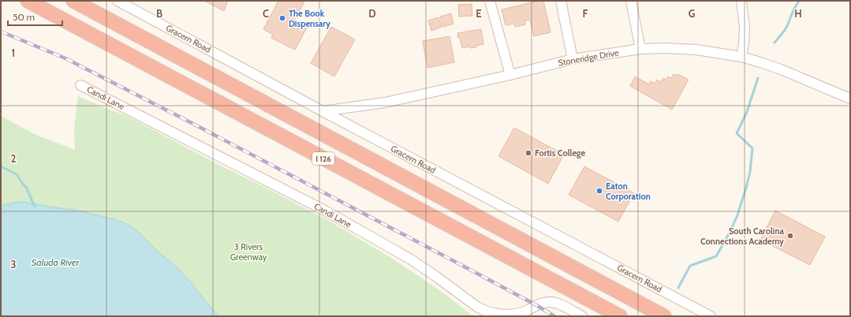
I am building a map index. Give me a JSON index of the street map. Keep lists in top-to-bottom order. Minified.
{"streets":{"highway":["I 126"],"street":["Gracern Road","Stoneridge Drive","Candi Lane"]},"crossings":[["Gracern Road","Stoneridge Drive"]],"water":["Saluda River"],"parks":["3 Rivers Greenway"],"places":["The Book Dispensary","Fortis College","Eaton Corporation","South Carolina Connections Academy"],"scale_bar":"50 m","grid":{"columns":["B","C","D","E","F","G","H"],"rows":["1","2","3"]}}
